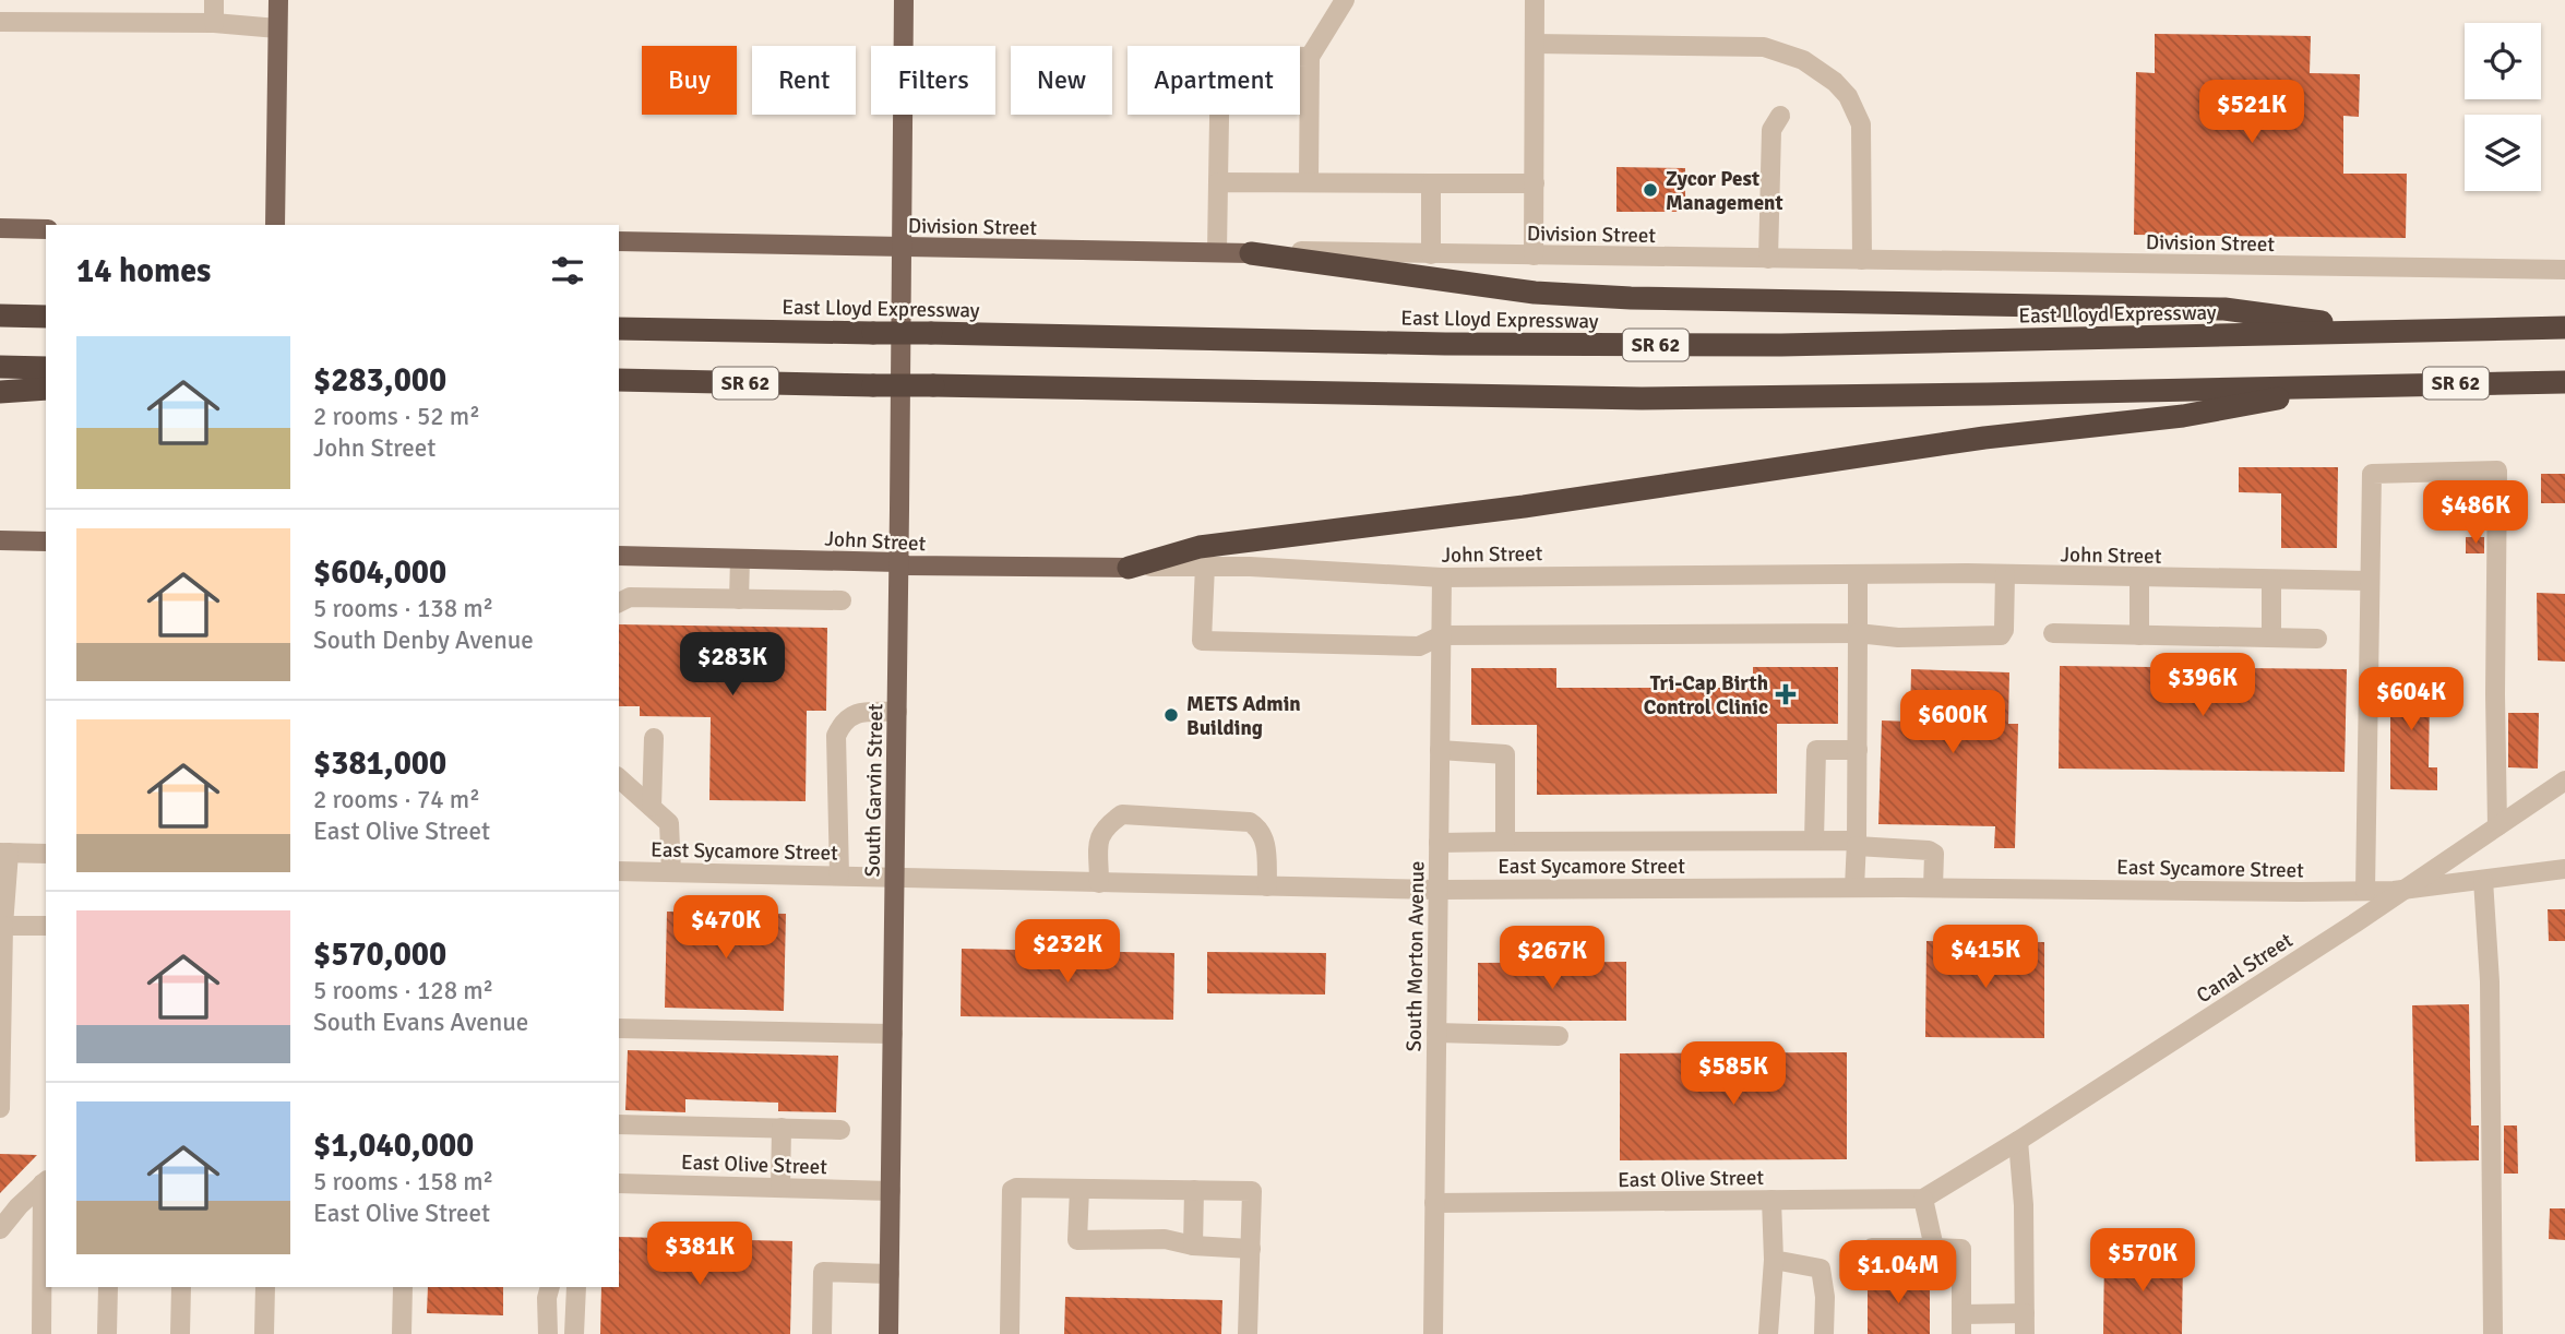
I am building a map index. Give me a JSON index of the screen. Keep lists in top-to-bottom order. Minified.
{"streets":{"highway":["East Lloyd Expressway","SR 62"],"main road":["Division Street","John Street","South Garvin Street"],"street":["East Sycamore Street","South Morton Avenue","Canal Street","East Olive Street"]},"crossings":[["Division Street","South Garvin Street"],["John Street","South Garvin Street"],["John Street","South Morton Avenue"],["South Garvin Street","East Sycamore Street"],["South Garvin Street","East Olive Street"],["East Sycamore Street","South Morton Avenue"],["East Sycamore Street","Canal Street"],["South Morton Avenue","East Olive Street"],["Canal Street","East Olive Street"]],"places":{"other":["Zycor Pest Management","METS Admin Building"],"health":["Tri-Cap Birth Control Clinic"]},"page":{"chip":["Buy","Rent","Filters","New","Apartment"],"price":["$521K","$486K","$283K","$396K","$604K","$600K","$470K","$232K","$415K","$267K","$585K","$381K","$570K","$1.04M"],"heading":"14 homes","list":[{"name":"$283,000","note":"2 rooms · 52 m² · John Street"},{"name":"$604,000","note":"5 rooms · 138 m² · South Denby Avenue"},{"name":"$381,000","note":"2 rooms · 74 m² · East Olive Street"},{"name":"$570,000","note":"5 rooms · 128 m² · South Evans Avenue"},{"name":"$1,040,000","note":"5 rooms · 158 m² · East Olive Street"}]}}
